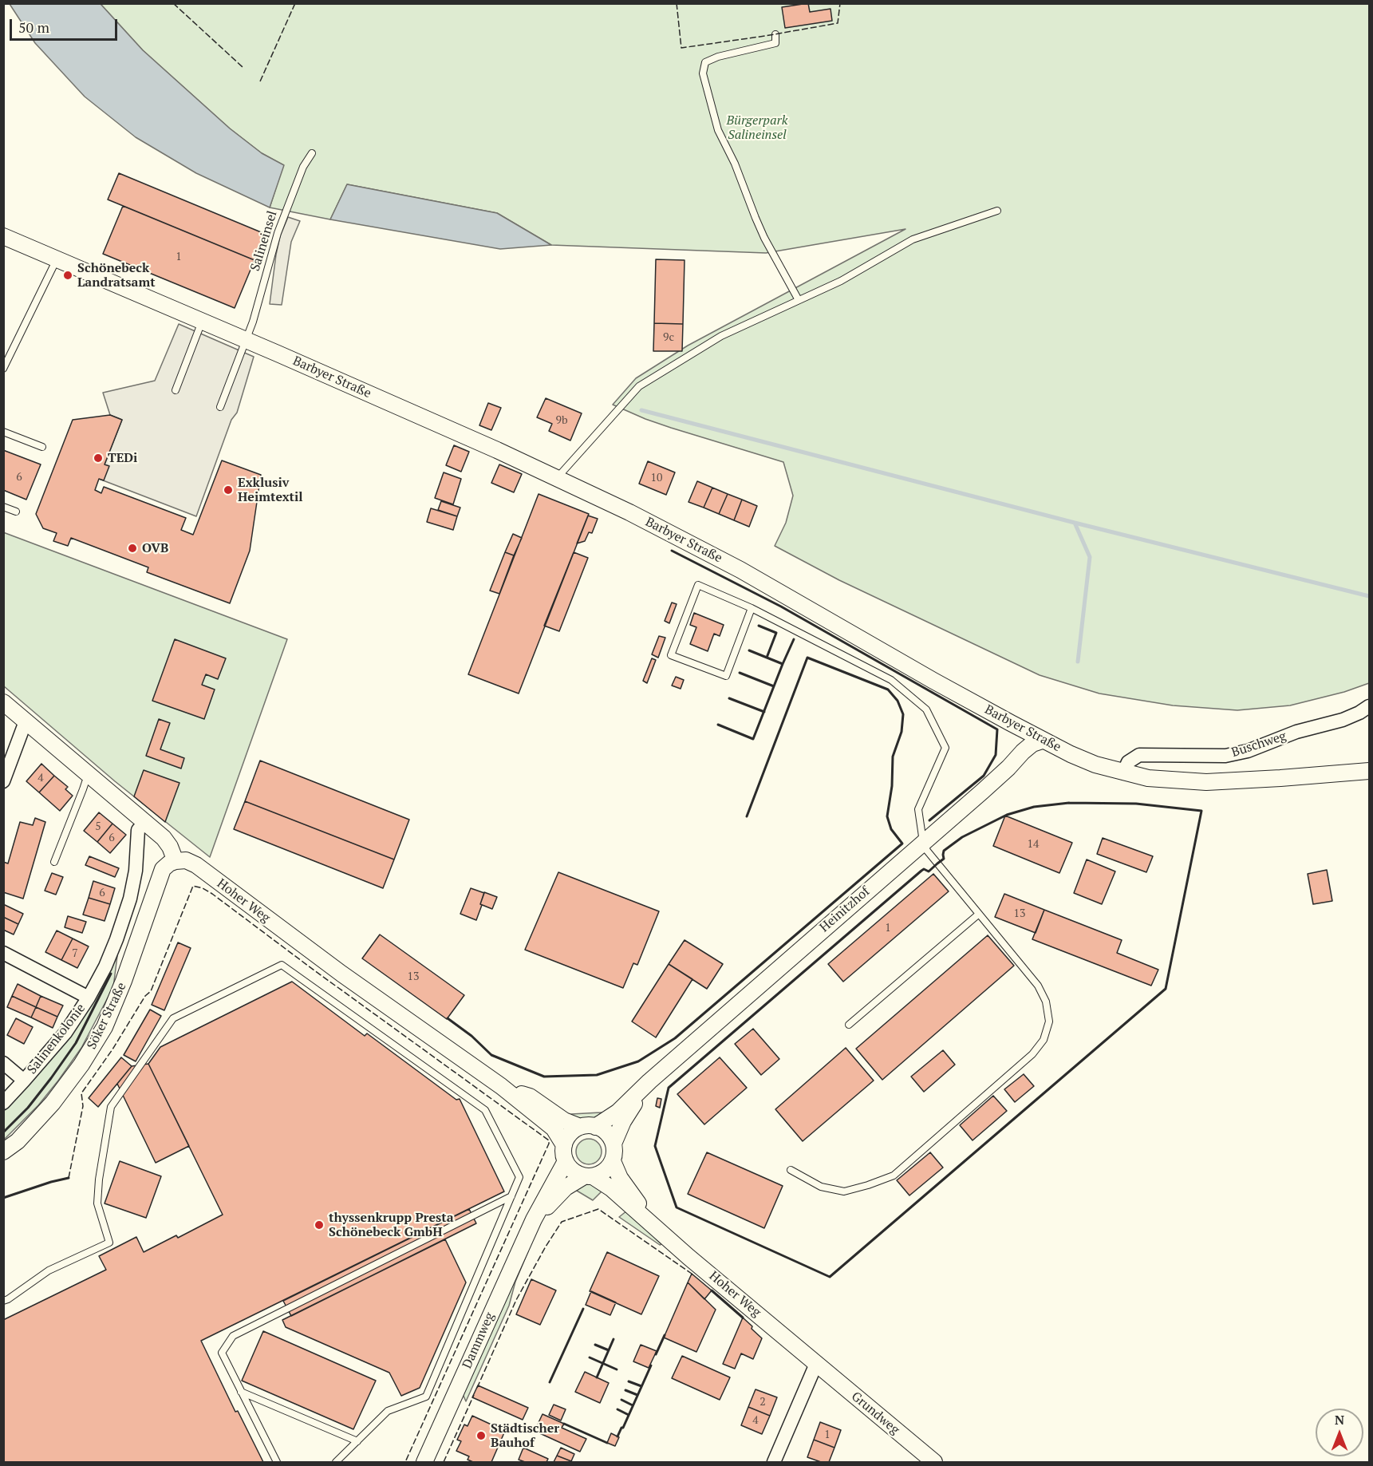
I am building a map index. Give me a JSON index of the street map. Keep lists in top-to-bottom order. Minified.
{"streets":{"street":["Barbyer Straße","Buschweg","Hoher Weg","Heinitzhof","Söker Straße","Salinenkolonie","Dammweg","Grundweg"],"lane":["Salineinsel"]},"crossings":[["Salineinsel","Barbyer Straße"],["Barbyer Straße","Buschweg"],["Barbyer Straße","Heinitzhof"],["Hoher Weg","Heinitzhof"],["Hoher Weg","Söker Straße"],["Hoher Weg","Dammweg"],["Hoher Weg","Grundweg"],["Heinitzhof","Dammweg"]],"parks":["Bürgerpark Salineinsel"],"places":["Schönebeck Landratsamt","TEDi","Exklusiv Heimtextil","OVB","thyssenkrupp Presta Schönebeck GmbH","Städtischer Bauhof"],"house_numbers":["1","9c","9b","6","10","4","5","6","14","6","13","1","7","13","2","4","1"],"scale_bar":"50 m","north":"top"}
